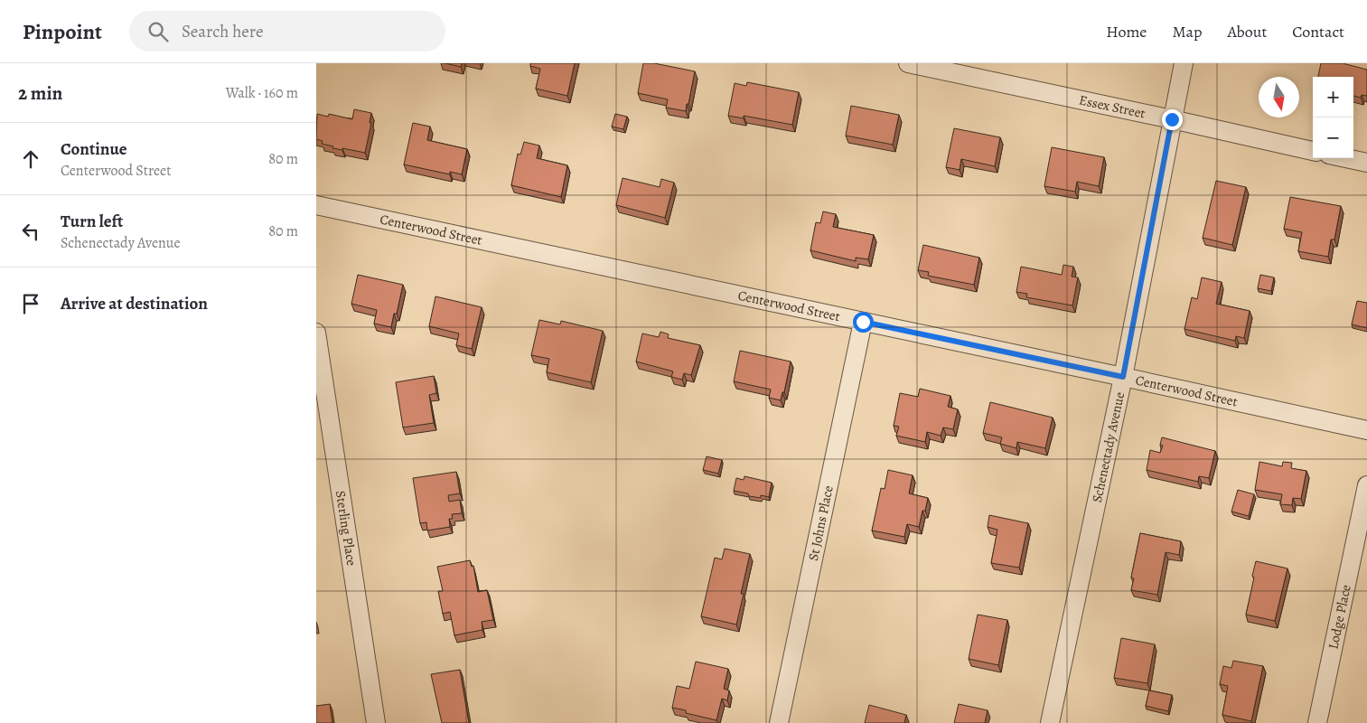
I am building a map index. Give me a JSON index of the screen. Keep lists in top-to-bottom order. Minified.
{"streets":{"street":["Essex Street","Centerwood Street","Schenectady Avenue","St Johns Place","Sterling Place","Lodge Place"]},"crossings":[["Essex Street","Schenectady Avenue"],["Centerwood Street","Schenectady Avenue"],["Centerwood Street","St Johns Place"]],"north":"bottom","page":{"header":"Pinpoint","search":"Search here","nav":["Home","Map","About","Contact"],"heading":["2 min","Walk · 160 m"],"map_buttons":["+","−"],"list":[["Continue","Centerwood Street","80 m"],["Turn left","Schenectady Avenue","80 m"],"Arrive at destination"]}}
